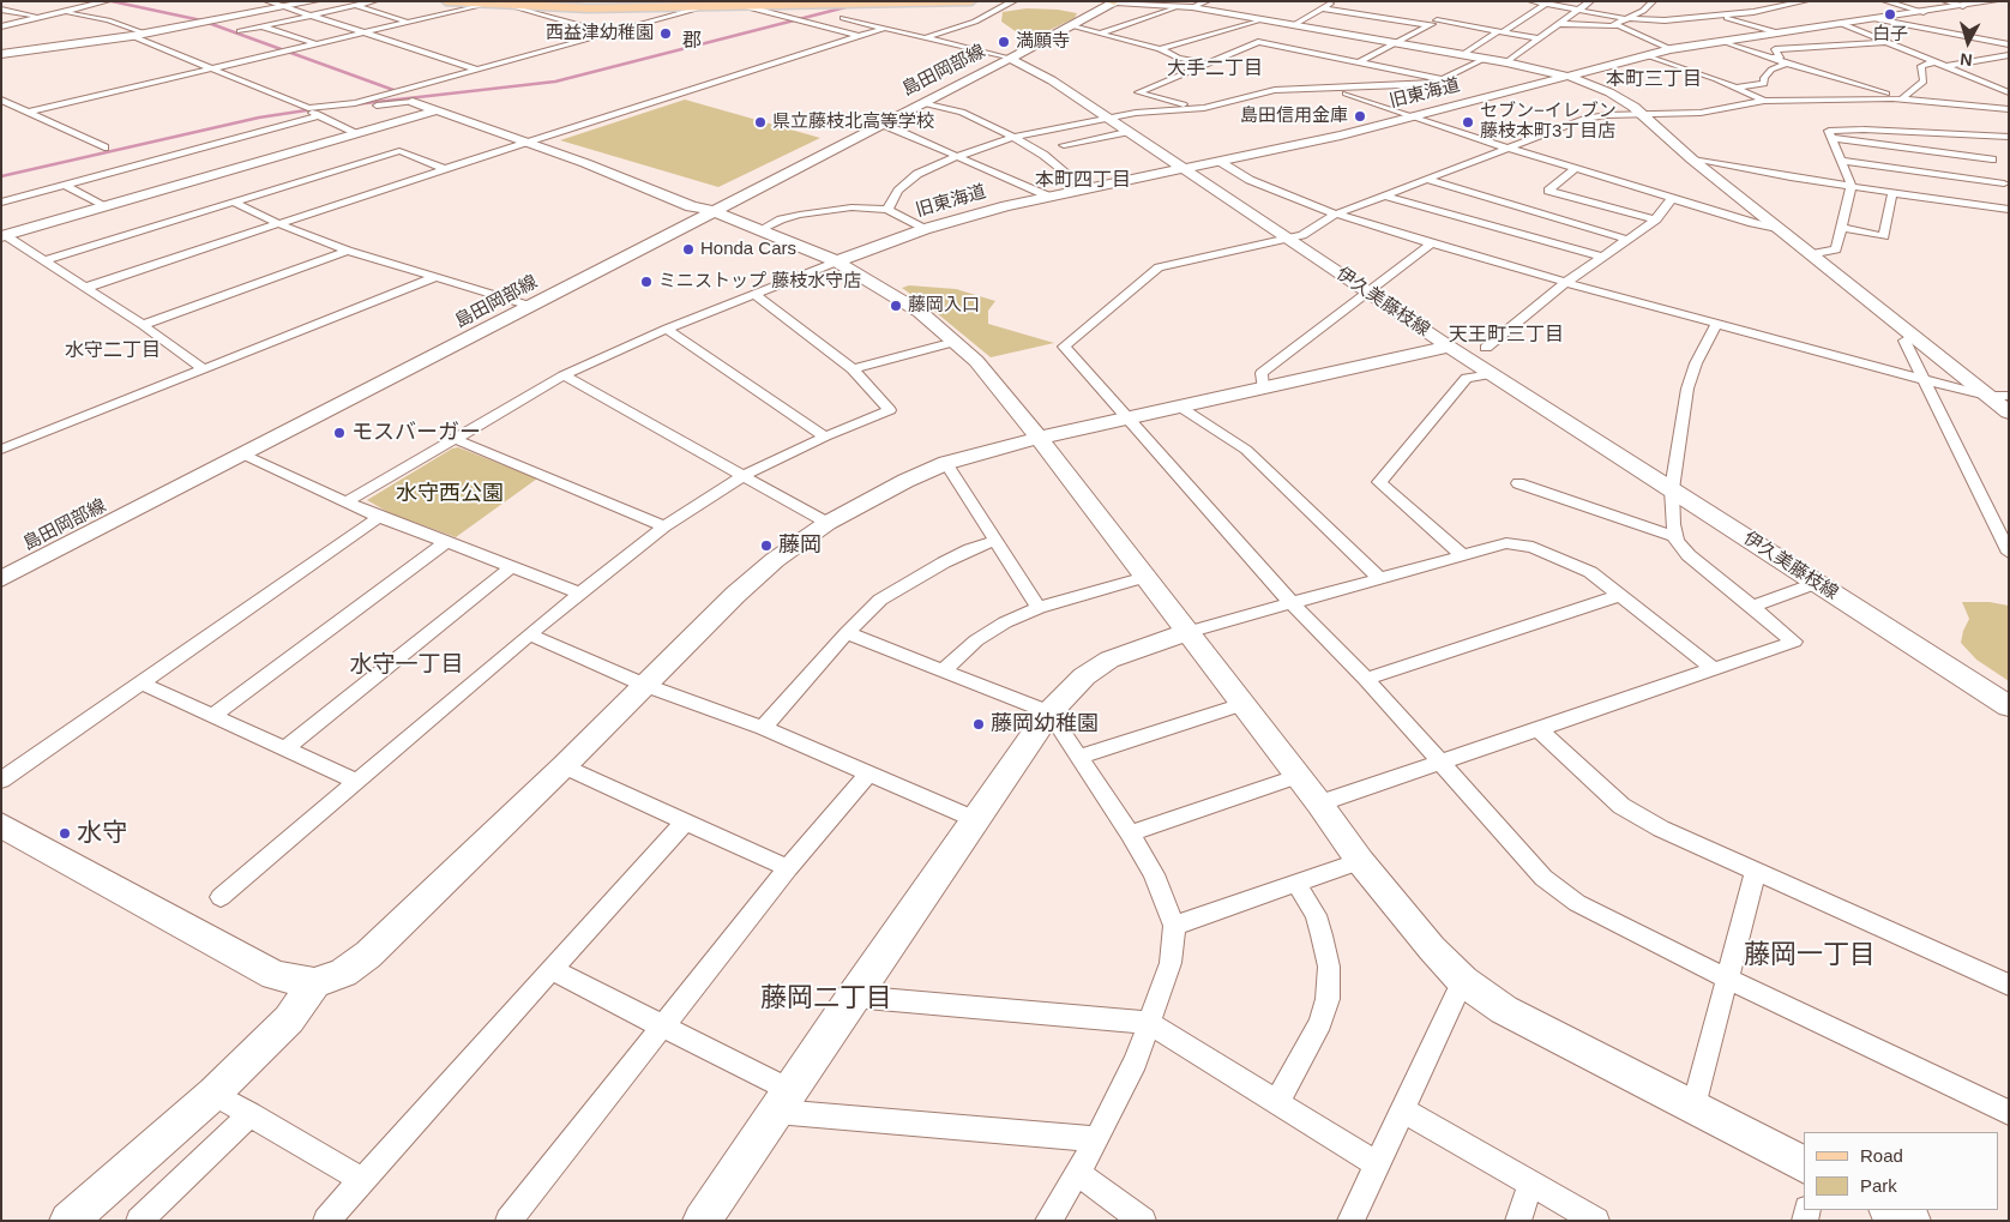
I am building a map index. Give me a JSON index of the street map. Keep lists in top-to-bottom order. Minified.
{"streets":{"street":["島田岡部線","旧東海道","伊久美藤枝線"]},"crossings":[["島田岡部線","伊久美藤枝線"],["旧東海道","伊久美藤枝線"]],"districts":["郡","大手二丁目","本町三丁目","本町四丁目","天王町三丁目","水守二丁目","水守一丁目","藤岡一丁目","藤岡二丁目"],"parks":["水守西公園"],"places":["白子","西益津幼稚園","満願寺","島田信用金庫","県立藤枝北高等学校","セブン−イレブン 藤枝本町3丁目店","Honda Cars","ミニストップ 藤枝水守店","藤岡入口","モスバーガー","藤岡","藤岡幼稚園","水守"],"legend":["Road","Park"],"north":"bottom"}
